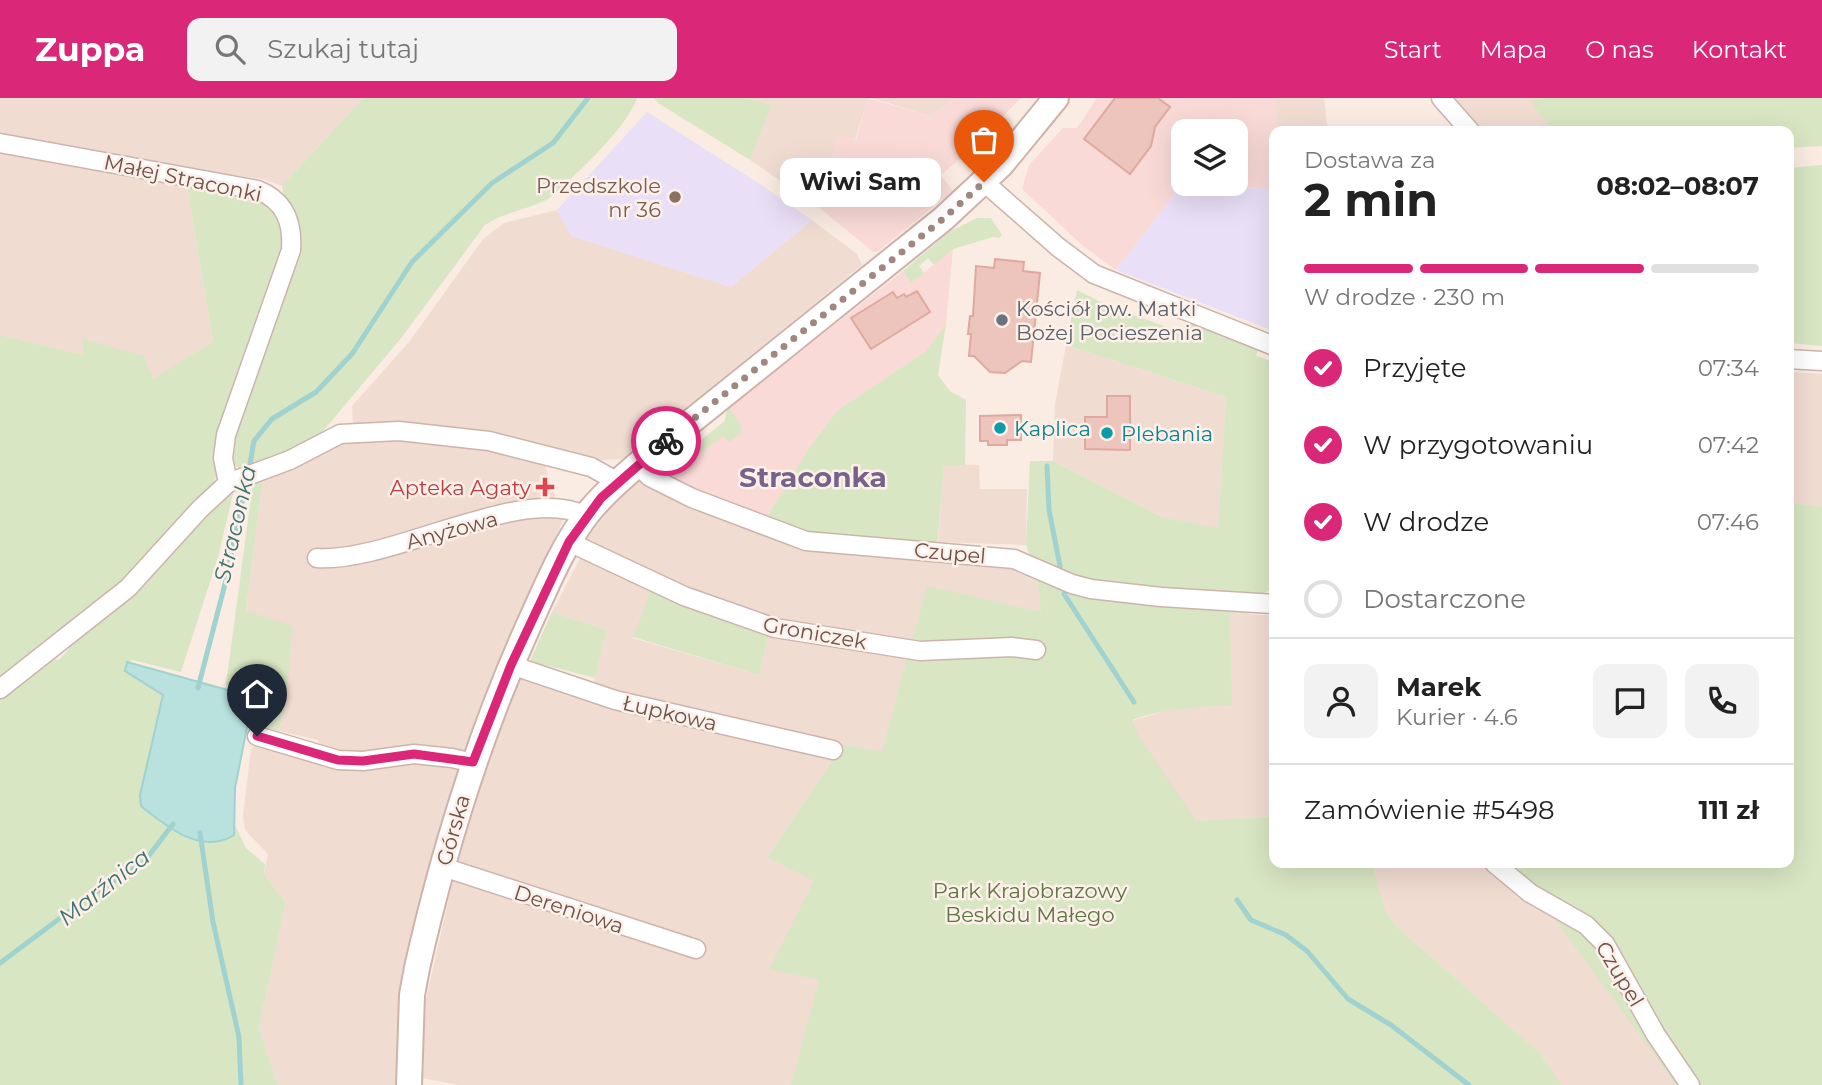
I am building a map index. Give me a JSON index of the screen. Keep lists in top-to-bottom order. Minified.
{"streets":{"street":["Małej Straconki","Anyżowa","Czupel","Groniczek","Łupkowa","Górska","Dereniowa"]},"crossings":[["Anyżowa","Górska"],["Czupel","Górska"],["Groniczek","Górska"],["Łupkowa","Górska"],["Górska","Dereniowa"]],"districts":["Straconka"],"water":["Straconka","Marźnica"],"parks":["Park Krajobrazowy Beskidu Małego"],"places":{"other":["Wiwi Sam","Przedszkole nr 36","Kościół pw. Matki Bożej Pocieszenia","Kaplica","Plebania"],"health":["Apteka Agaty"]},"page":{"header":"Zuppa","search":"Szukaj tutaj","nav":["Start","Mapa","O nas","Kontakt"],"heading":["2 min","Dostawa za","08:02–08:07"],"panel":["Marek","Kurier · 4.6","Zamówienie #5498","111 zł"],"bubble":"Wiwi Sam","bar":"W drodze · 230 m","list":[["Przyjęte","07:34"],["W przygotowaniu","07:42"],["W drodze","07:46"],"Dostarczone"]}}
